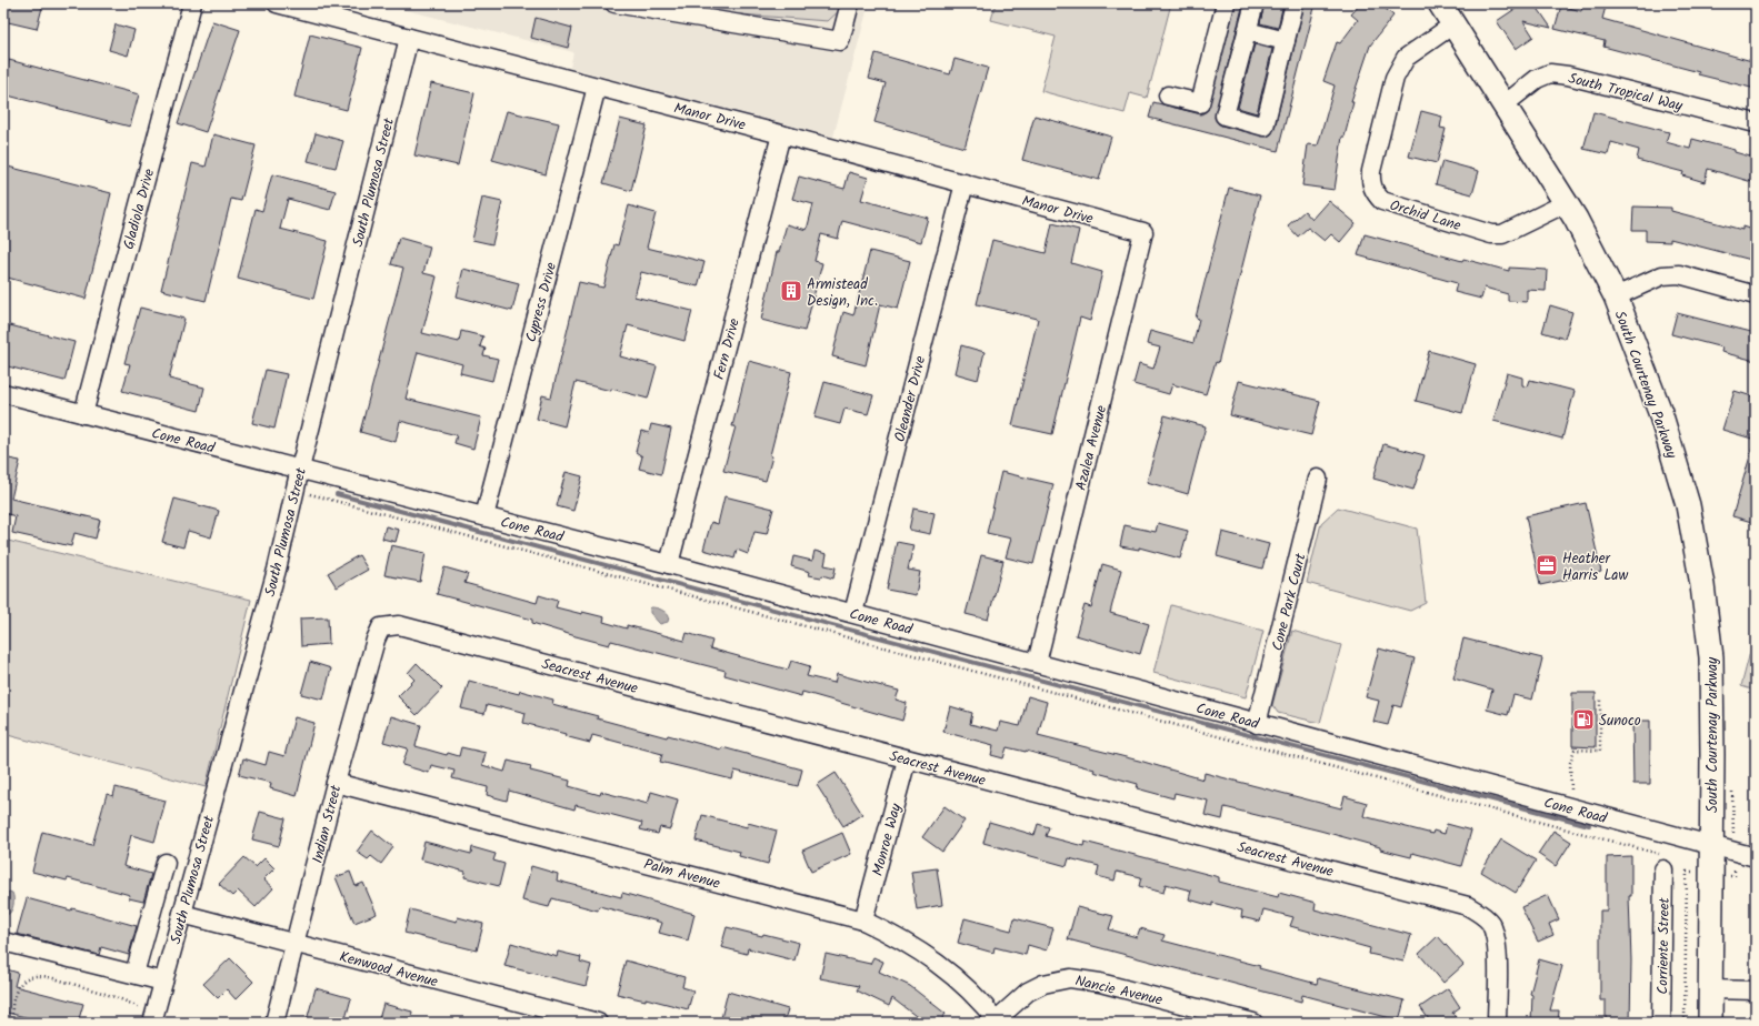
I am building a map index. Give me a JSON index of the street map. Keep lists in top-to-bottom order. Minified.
{"streets":{"main road":["South Courtenay Parkway"],"street":["South Tropical Way","Manor Drive","South Plumosa Street","Gladiola Drive","Orchid Lane","Cypress Drive","Fern Drive","Oleander Drive","Cone Road","Azalea Avenue","Cone Park Court","Seacrest Avenue","Indian Street","Monroe Way","Palm Avenue","Corriente Street","Kenwood Avenue","Nancie Avenue"]},"crossings":[["South Tropical Way","South Courtenay Parkway"],["Manor Drive","South Plumosa Street"],["Manor Drive","Cypress Drive"],["Manor Drive","Fern Drive"],["Manor Drive","Oleander Drive"],["Manor Drive","Azalea Avenue"],["South Plumosa Street","Cone Road"],["South Plumosa Street","Kenwood Avenue"],["Gladiola Drive","Cone Road"],["Orchid Lane","South Courtenay Parkway"],["Cypress Drive","Cone Road"],["Fern Drive","Cone Road"],["South Courtenay Parkway","Cone Road"],["Oleander Drive","Cone Road"],["Cone Road","Azalea Avenue"],["Cone Road","Cone Park Court"],["Seacrest Avenue","Indian Street"],["Seacrest Avenue","Monroe Way"],["Indian Street","Palm Avenue"],["Indian Street","Kenwood Avenue"],["Monroe Way","Palm Avenue"],["Palm Avenue","Nancie Avenue"]],"places":{"building":["Armistead Design, Inc."],"office":["Heather Harris Law"],"fuel station":["Sunoco"]}}
